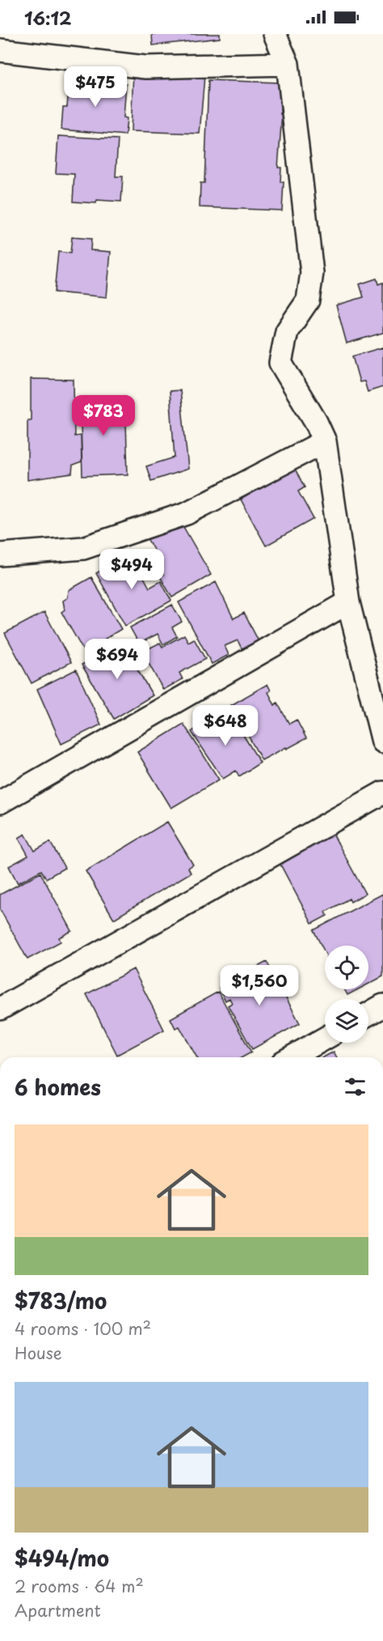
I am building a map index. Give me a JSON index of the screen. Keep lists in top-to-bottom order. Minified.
{"page":{"status":"16:12","price":["$475","$783","$494","$694","$648","$1,560"],"heading":"6 homes","list":[{"name":"$783/mo","note":"4 rooms · 100 m² · House"},{"name":"$494/mo","note":"2 rooms · 64 m² · Apartment"}]}}
